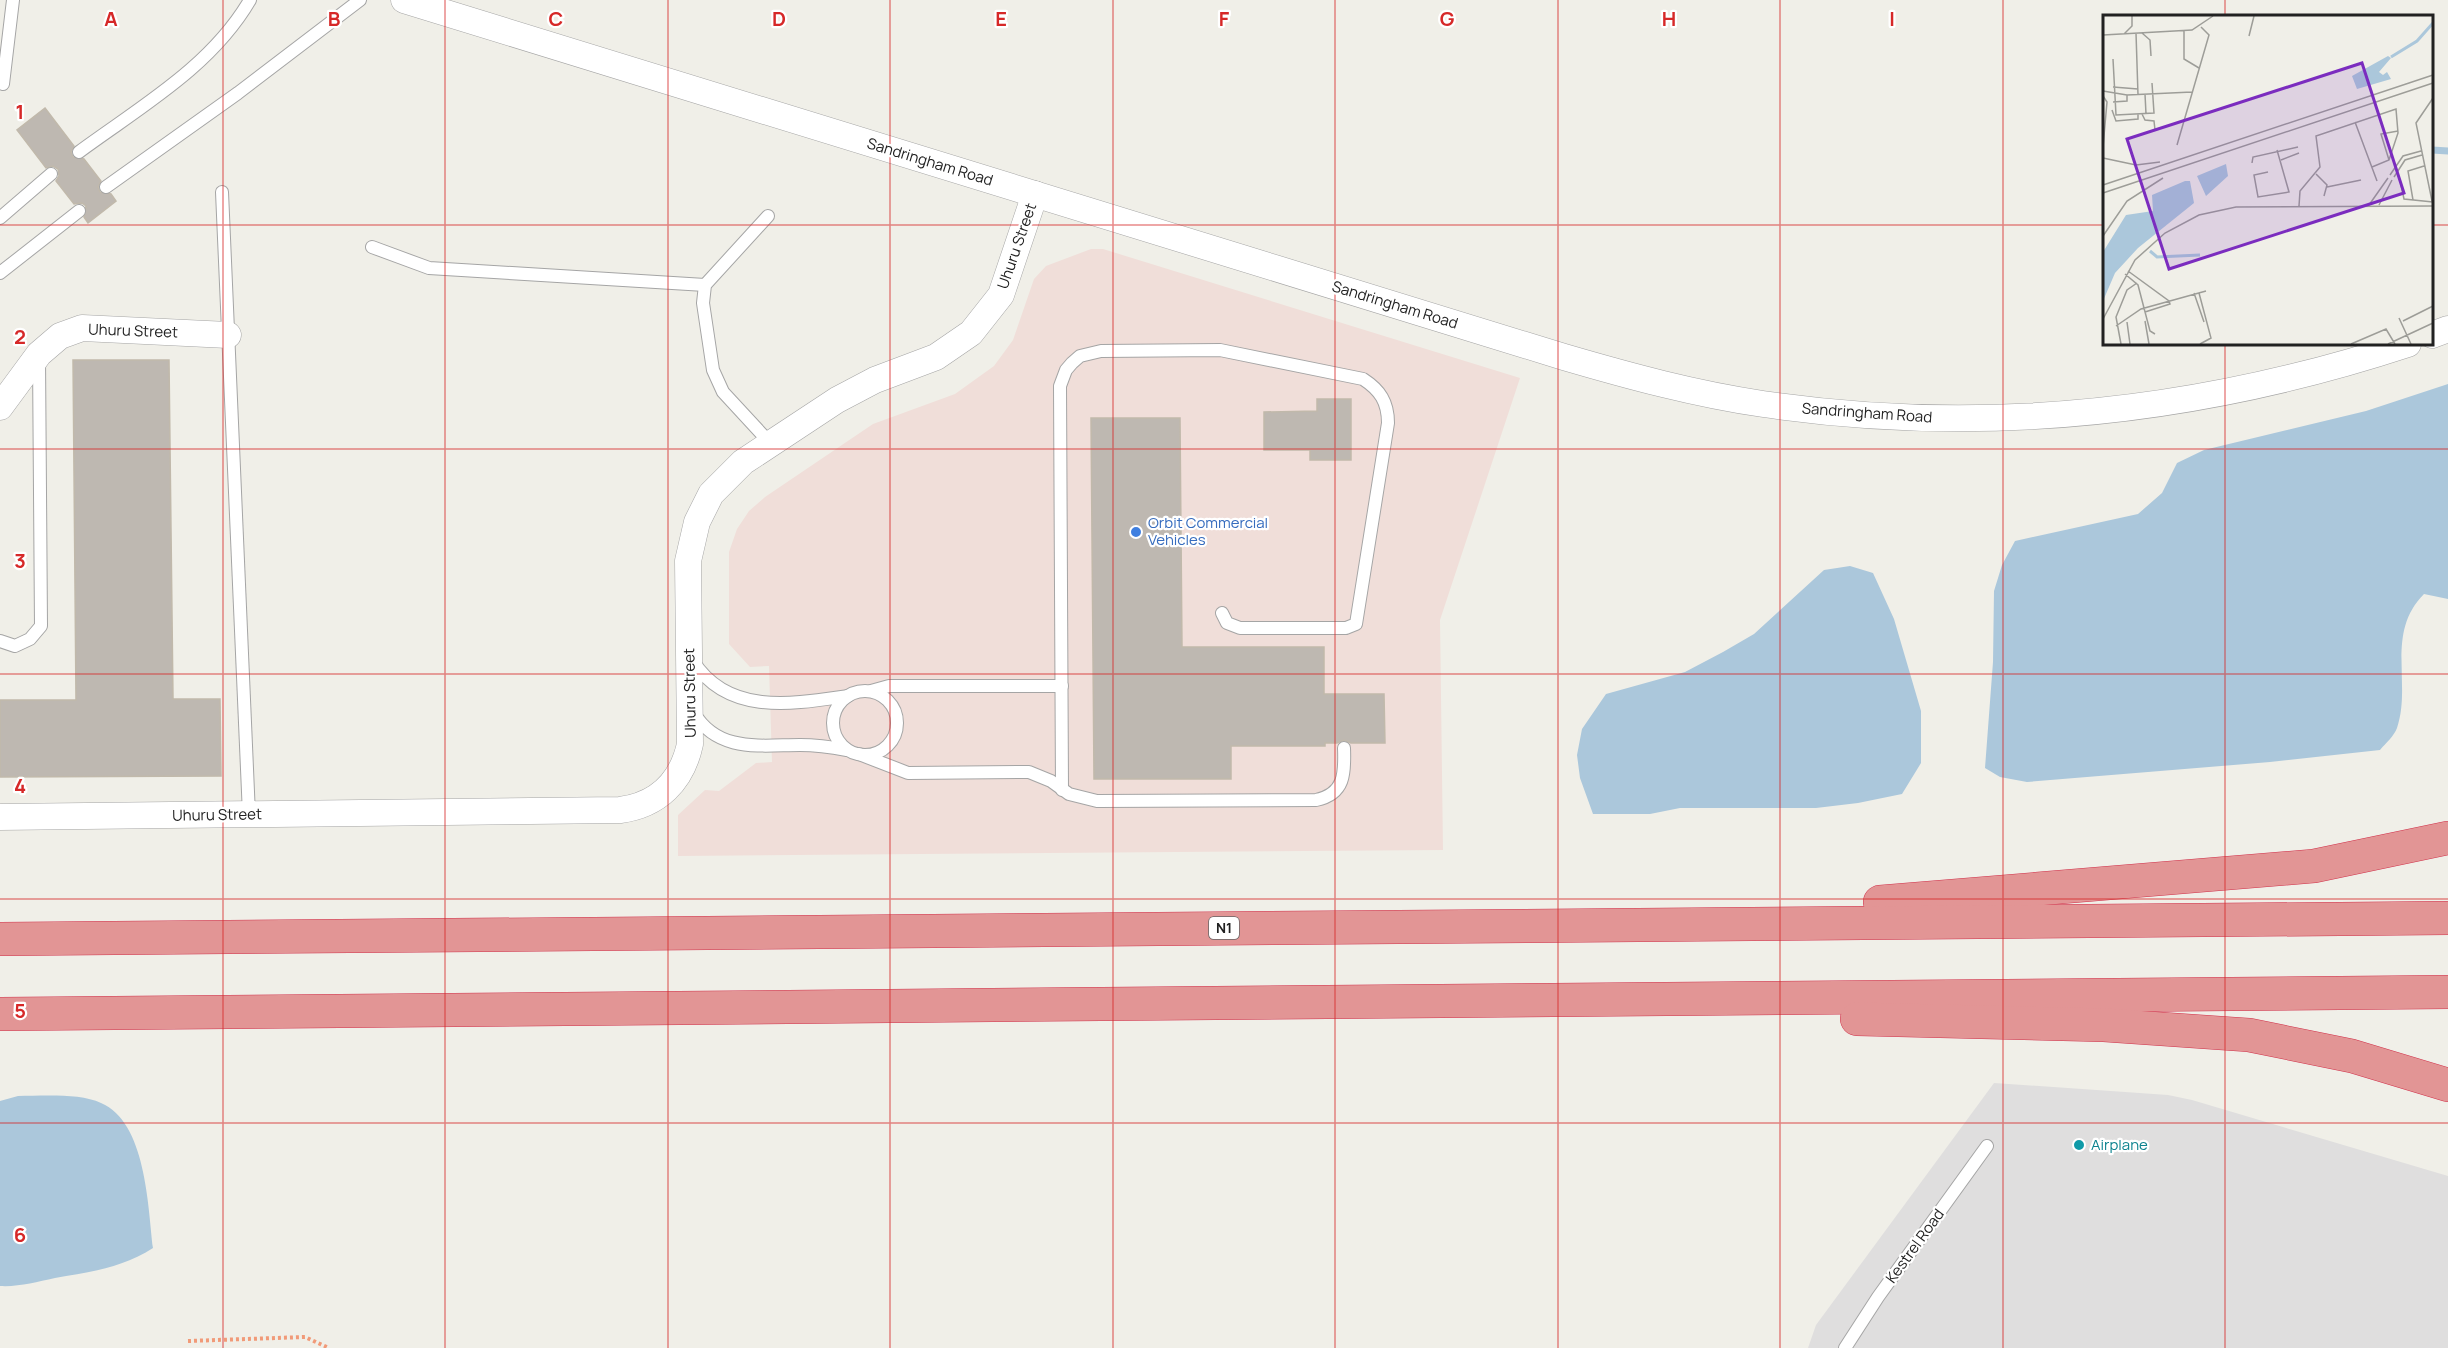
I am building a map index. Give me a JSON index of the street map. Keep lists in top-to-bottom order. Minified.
{"streets":{"highway":["N1"],"street":["Sandringham Road","Uhuru Street"],"lane":["Kestrel Road"]},"crossings":[["Sandringham Road","Uhuru Street"]],"places":["Orbit Commercial Vehicles","Airplane"],"grid":{"columns":["A","B","C","D","E","F","G","H","I"],"rows":["1","2","3","4","5","6"]}}
